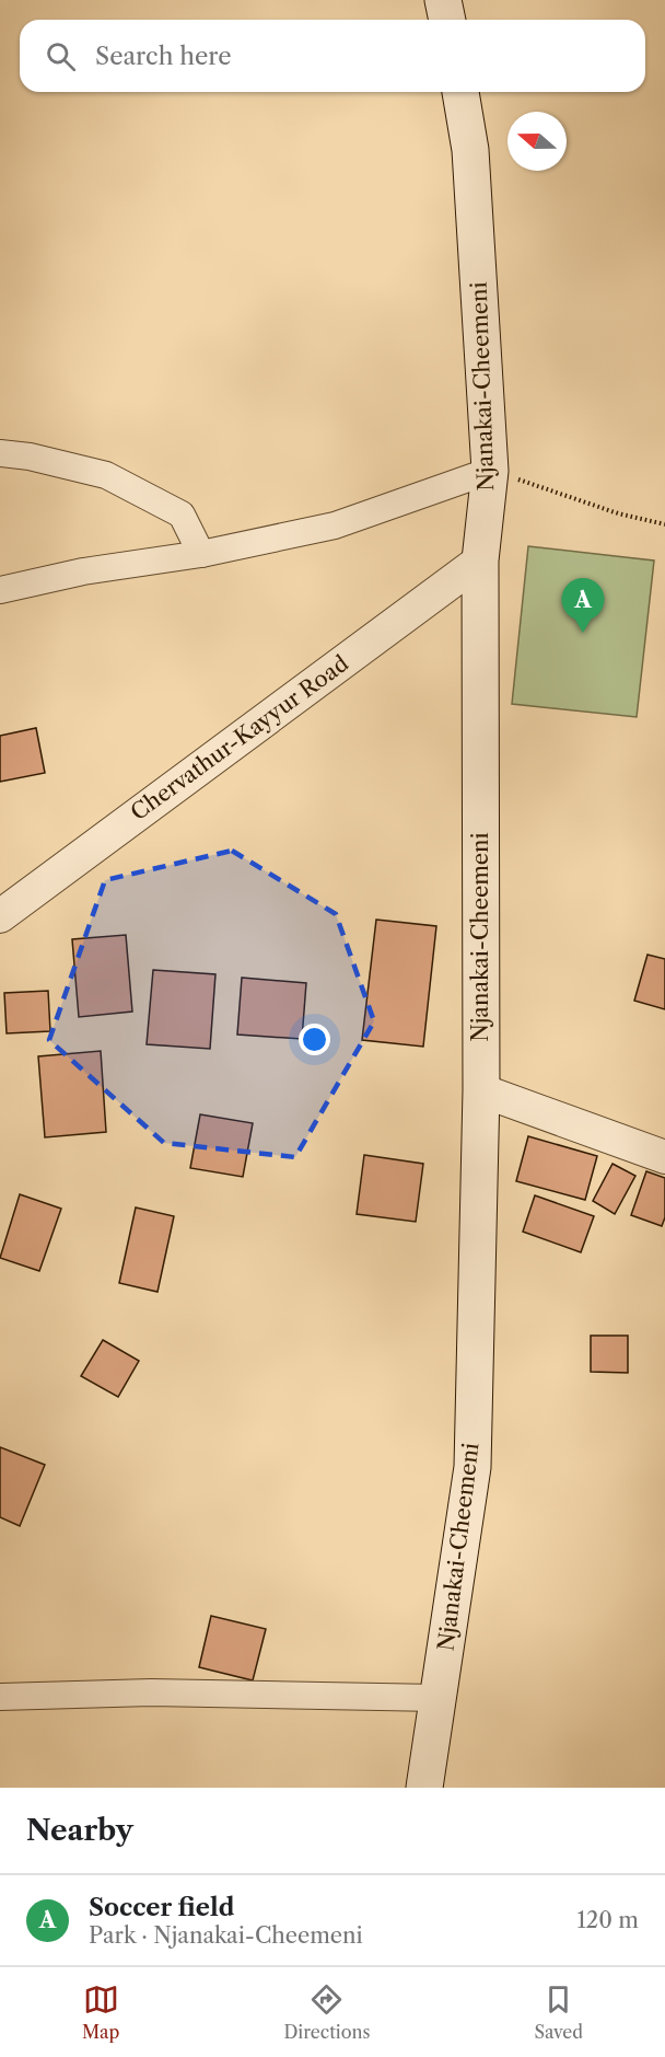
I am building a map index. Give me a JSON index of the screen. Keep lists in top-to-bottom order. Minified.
{"streets":{"main road":["Njanakai-Cheemeni"],"street":["Chervathur-Kayyur Road"]},"crossings":[["Njanakai-Cheemeni","Chervathur-Kayyur Road"]],"north":"left","page":{"search":"Search here","pins":"A","heading":"Nearby","list":[{"mark":"A","name":"Soccer field","note":"Park · Njanakai-Cheemeni","value":"120 m"}],"nav":["Map","Directions","Saved"]}}
